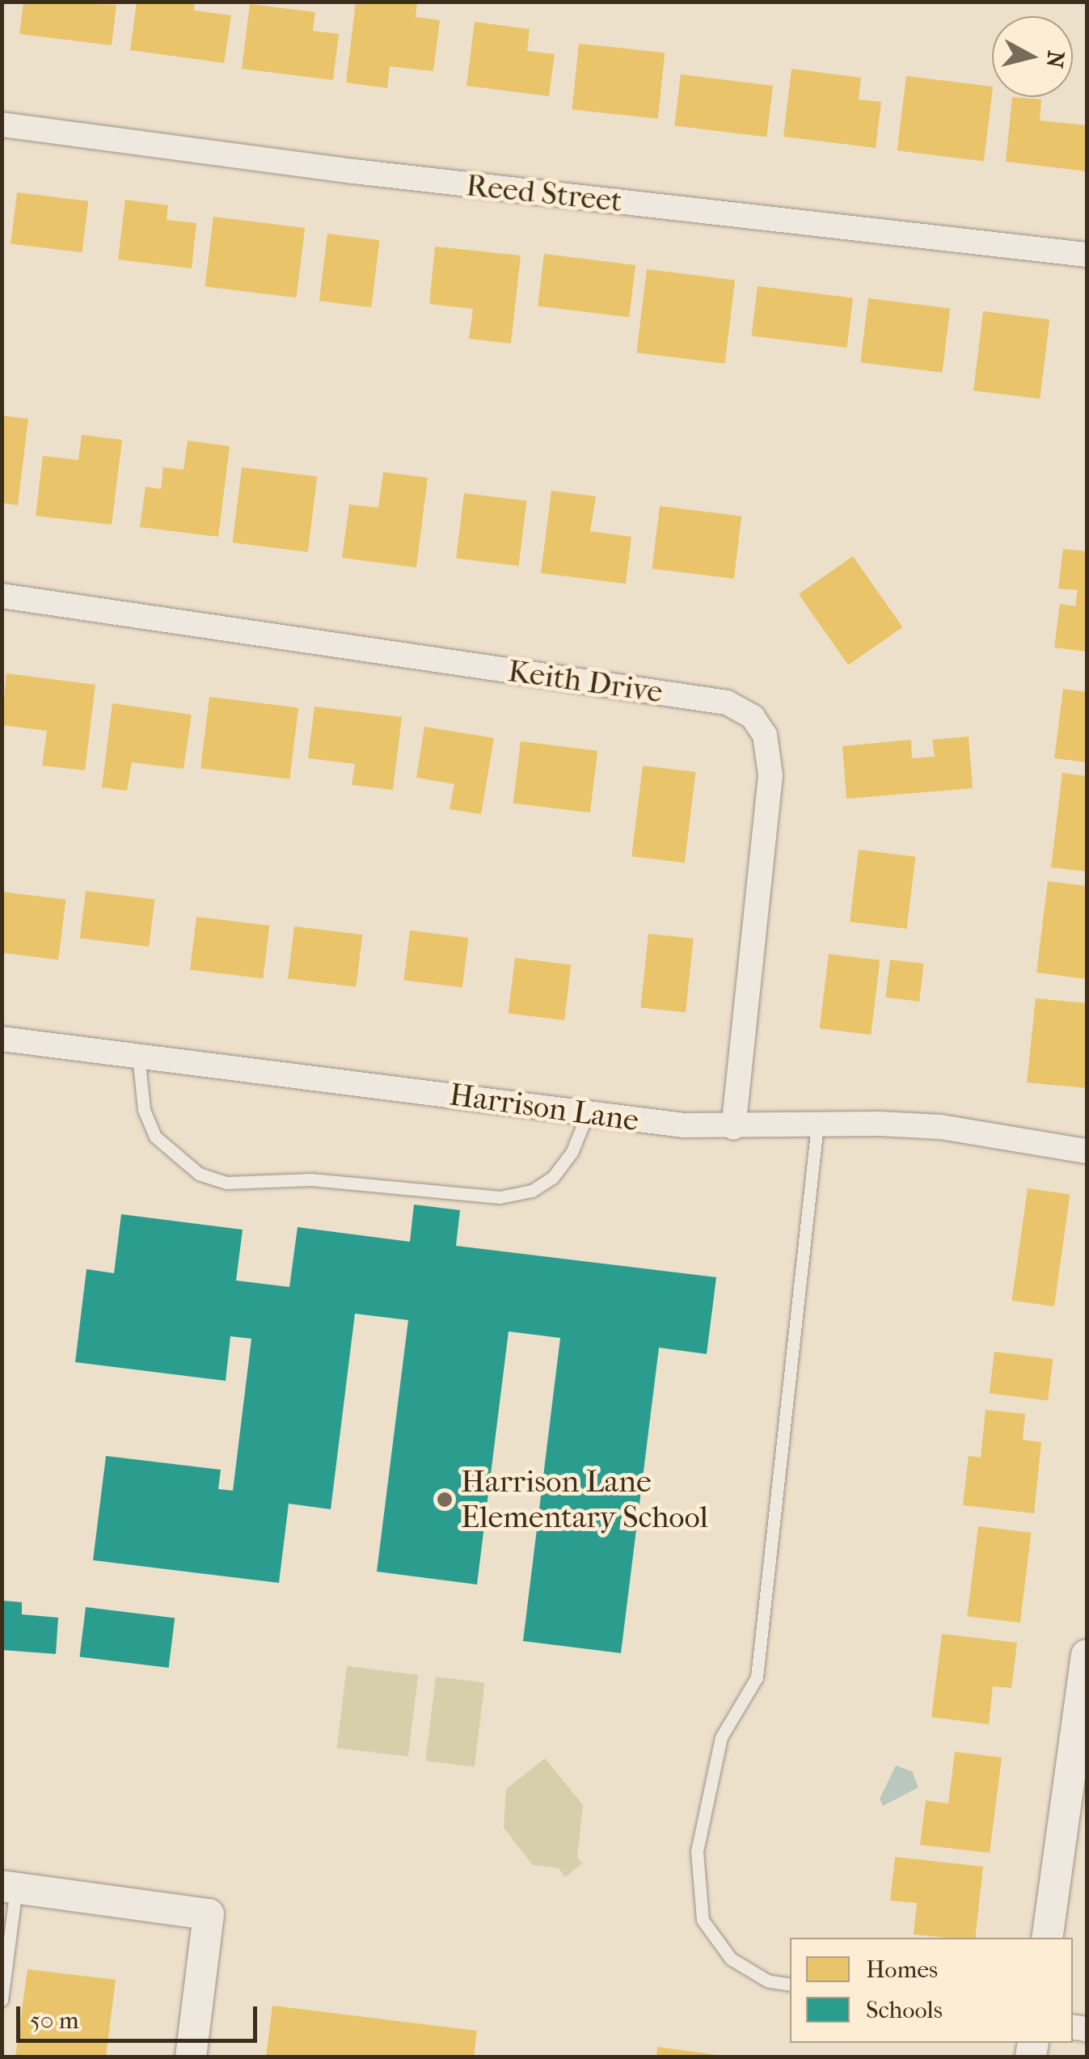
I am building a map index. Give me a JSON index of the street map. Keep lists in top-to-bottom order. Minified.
{"streets":{"street":["Reed Street","Keith Drive","Harrison Lane"]},"crossings":[["Keith Drive","Harrison Lane"]],"places":["Harrison Lane Elementary School"],"legend":["Homes","Schools"],"scale_bar":"50 m","north":"right"}
